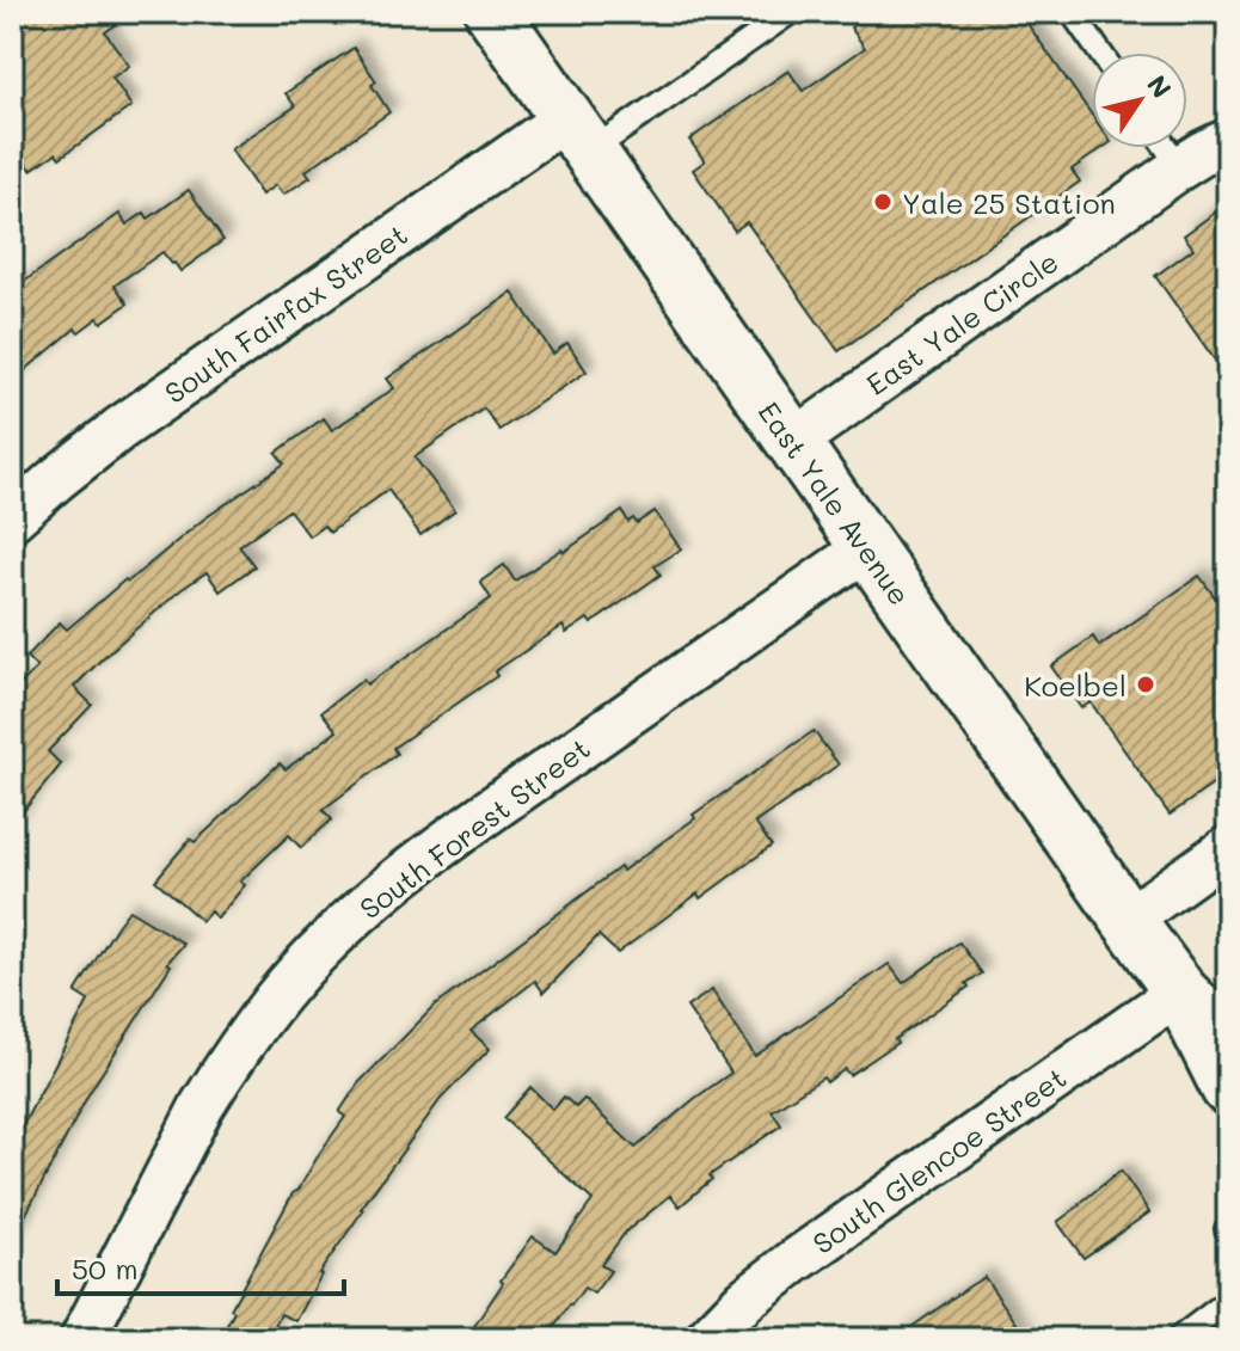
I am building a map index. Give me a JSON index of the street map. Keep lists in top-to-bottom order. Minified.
{"streets":{"main road":["East Yale Avenue"],"street":["South Fairfax Street","East Yale Circle","South Forest Street","South Glencoe Street"]},"crossings":[["South Fairfax Street","East Yale Avenue"],["East Yale Circle","East Yale Avenue"],["East Yale Avenue","South Forest Street"],["East Yale Avenue","South Glencoe Street"]],"places":["Yale 25 Station","Koelbel"],"scale_bar":"50 m","north":"top right"}
